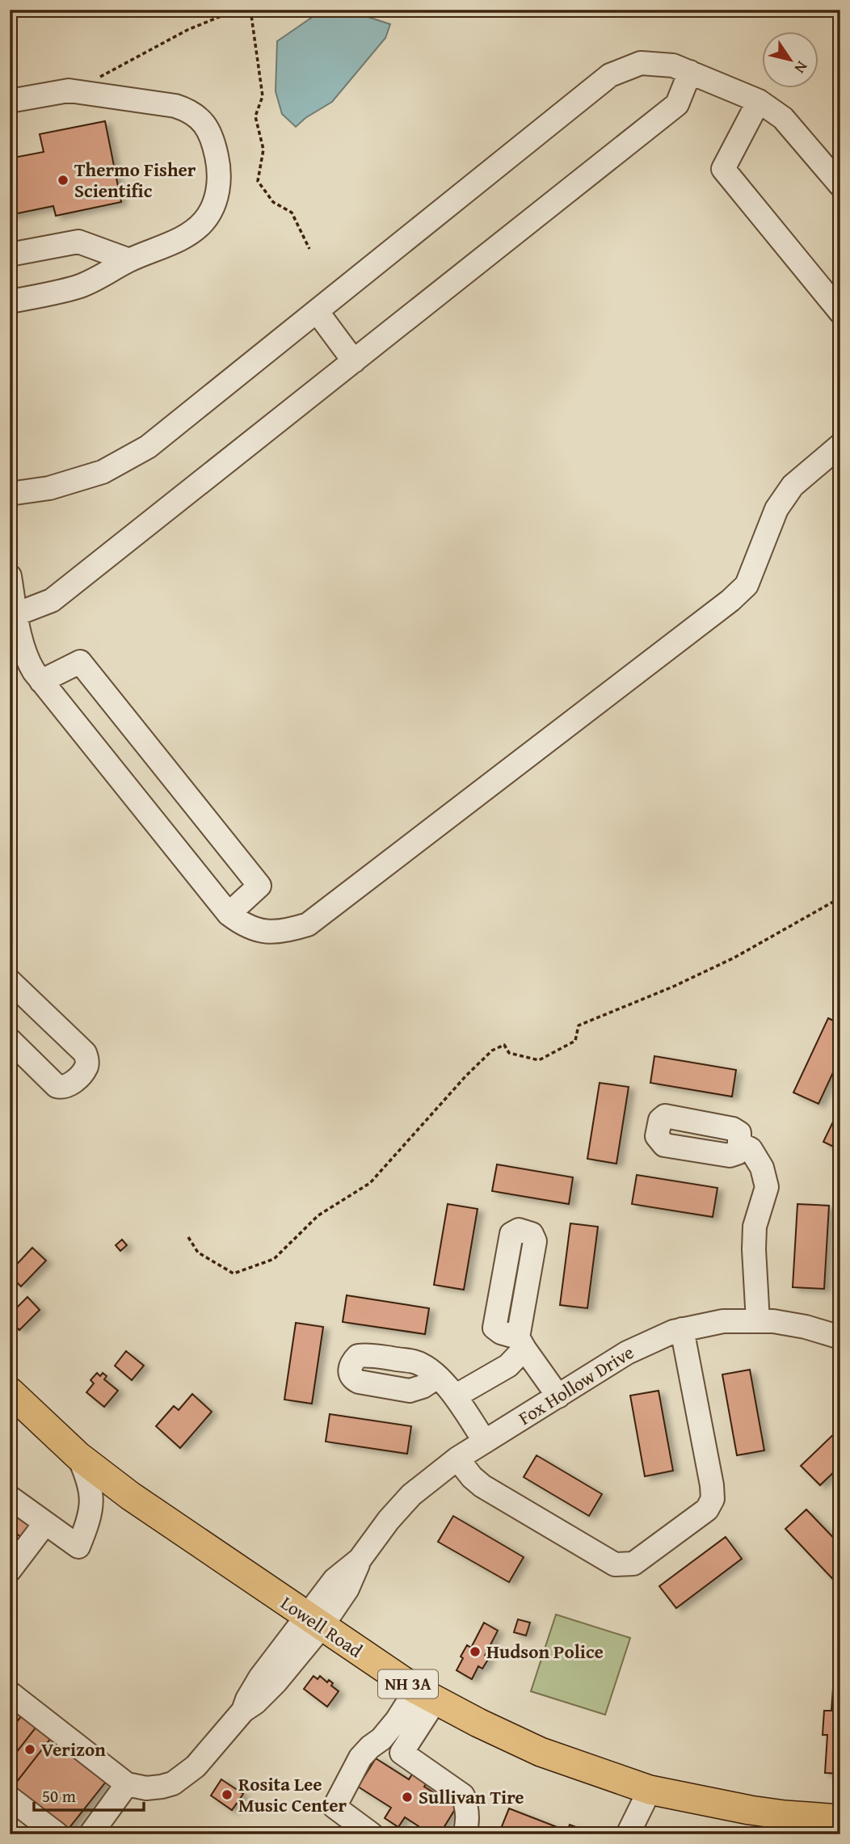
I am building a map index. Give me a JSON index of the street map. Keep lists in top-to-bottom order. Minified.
{"streets":{"main road":["Lowell Road","NH 3A"],"street":["Fox Hollow Drive"]},"crossings":[["Fox Hollow Drive","Lowell Road"]],"places":["Thermo Fisher Scientific","Hudson Police","Verizon","Rosita Lee Music Center","Sullivan Tire"],"scale_bar":"50 m","north":"bottom right"}
